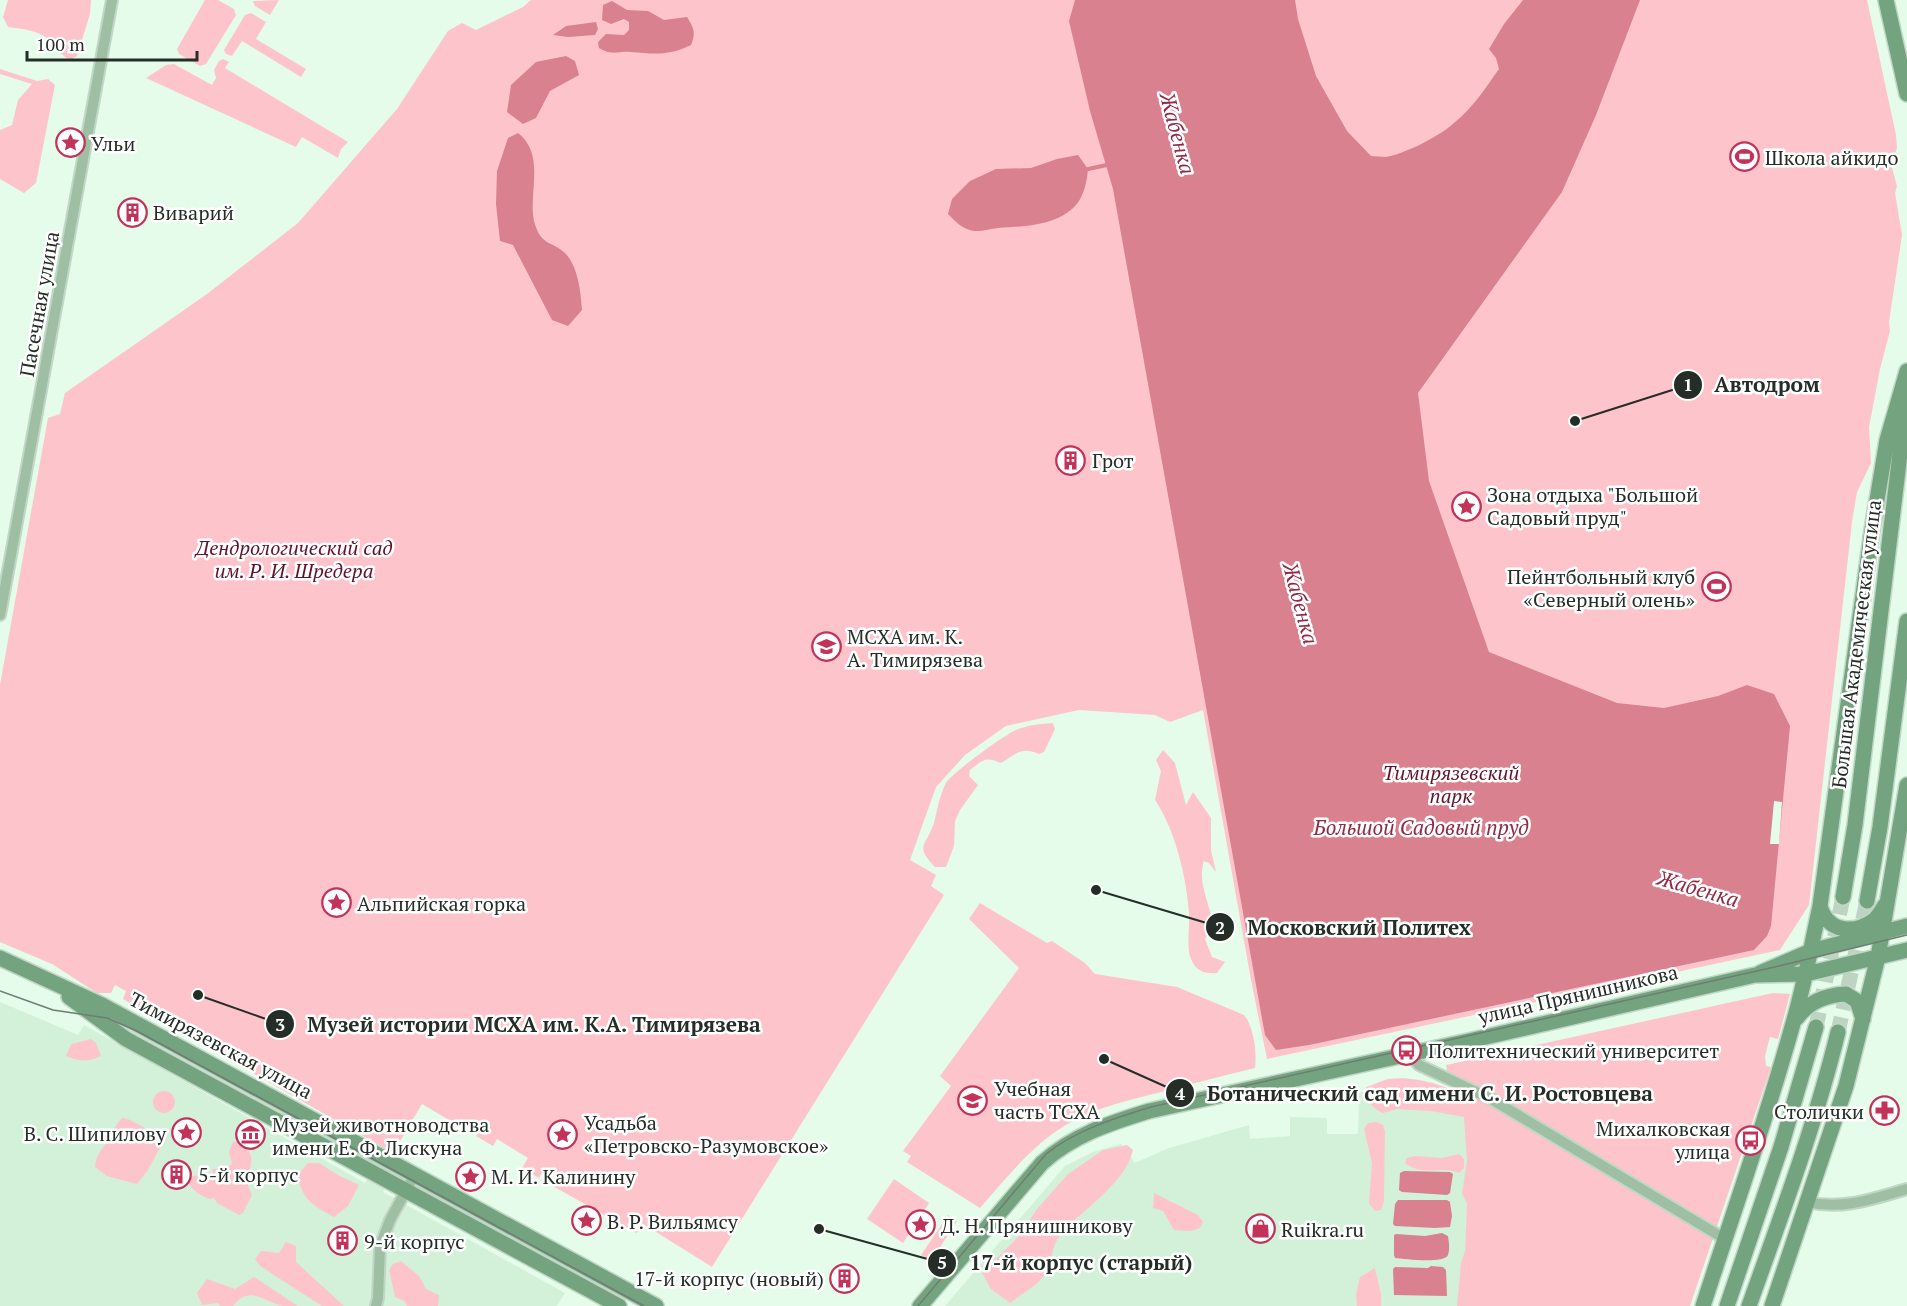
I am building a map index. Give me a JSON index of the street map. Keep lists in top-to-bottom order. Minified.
{"streets":{"main road":["Большая Академическая улица","улица Прянишникова","Тимирязевская улица"],"street":["Пасечная улица"]},"water":["Жабенка","Большой Садовый пруд"],"parks":["Дендрологический сад им. Р. И. Шредера","Тимирязевский парк"],"places":{"place":["Ульи","Зона отдыха \"Большой Садовый пруд\"","Альпийская горка","В. С. Шипилову","Усадьба «Петровско-Разумовское»","М. И. Калинину","В. Р. Вильямсу","Д. Н. Прянишникову"],"sports":["Школа айкидо","Пейнтбольный клуб «Северный олень»"],"building":["Виварий","Грот","5-й корпус","9-й корпус","17-й корпус (новый)"],"other":["Автодром","Московский Политех","Музей истории МСХА им. К.А. Тимирязева","Ботанический сад имени С. И. Ростовцева","17-й корпус (старый)"],"school or university":["МСХА им. К. А. Тимирязева","Учебная часть ТСХА"],"bus stop":["Политехнический университет","Михалковская улица"],"pharmacy":["Столички"],"museum":["Музей животноводства имени Е. Ф. Лискуна"],"shop":["Ruikra.ru"]},"scale_bar":"100 m"}
